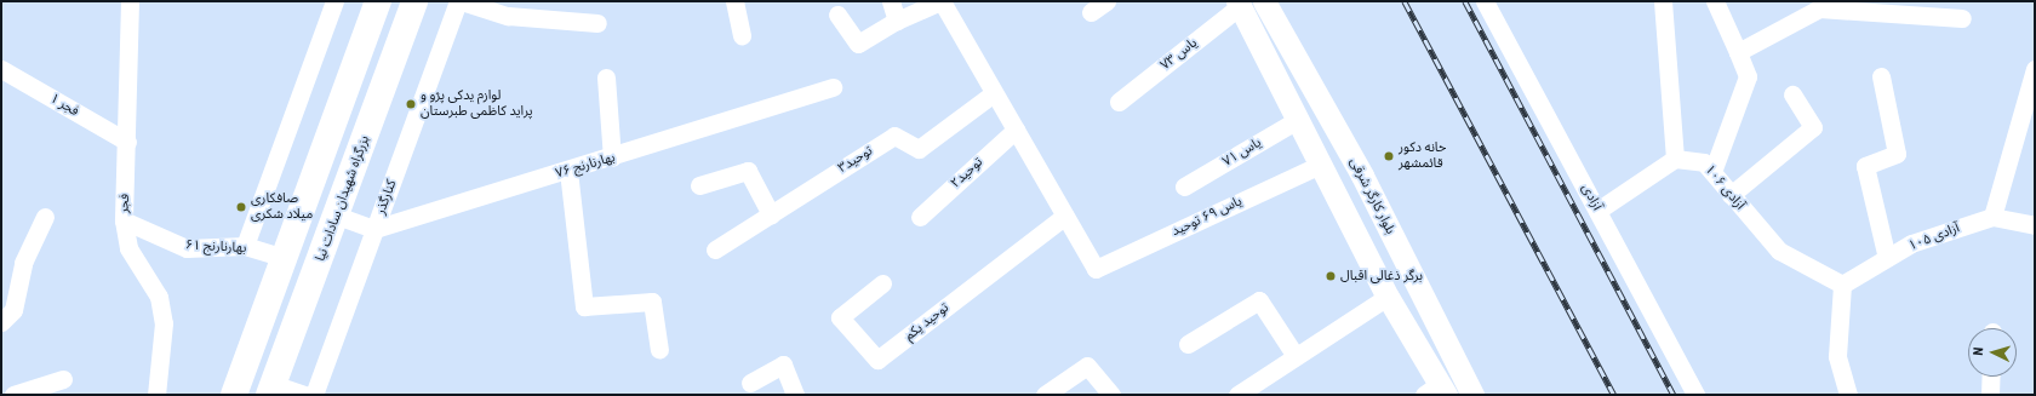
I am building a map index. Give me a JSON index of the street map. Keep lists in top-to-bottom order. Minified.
{"streets":{"highway":["بزرگراه شهیدان سادات نیا"],"main road":["بلوار کارگر شرقی"],"street":["یاس ۷۳","فجر ۱","یاس ۷۱","توحید۳","بهارنارنج ۷۶","توحید۲","آزادی ۱۰۶","کنارگذر","آزادی","فجر","یاس ۶۹ توحید","آزادی ۱۰۵","بهارنارنج ۶۱","توحید یکم"]},"crossings":[["فجر ۱","فجر"],["بهارنارنج ۷۶","کنارگذر"],["آزادی ۱۰۶","آزادی ۱۰۵"],["فجر","بهارنارنج ۶۱"],["یاس ۶۹ توحید","توحید یکم"]],"places":["لوازم یدکی پژو و پراید کاظمی طبرستان","خانه دکور قائمشهر","صافکاری میلاد شکری","برگر ذغالی اقبال"],"north":"left"}
